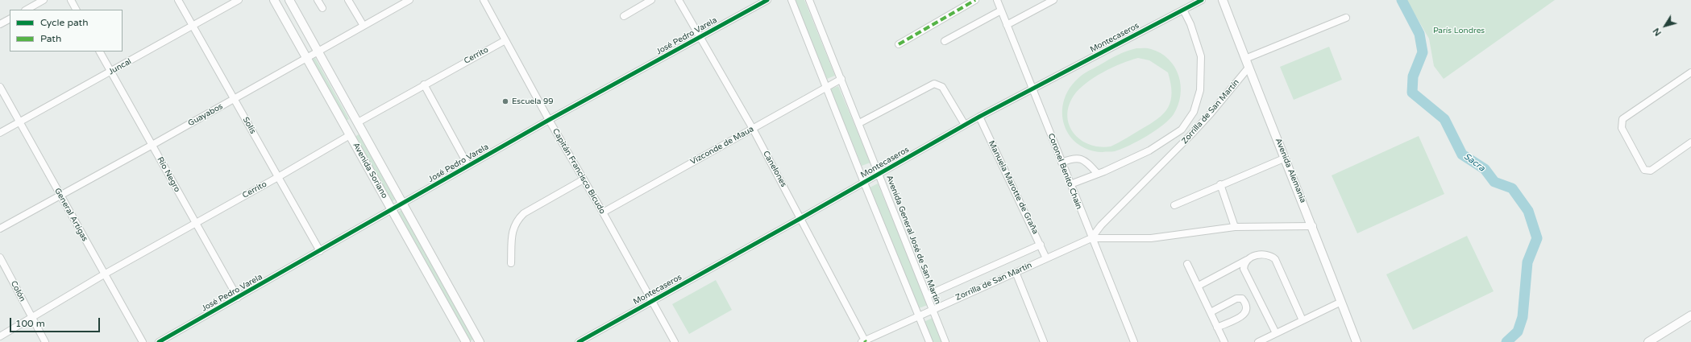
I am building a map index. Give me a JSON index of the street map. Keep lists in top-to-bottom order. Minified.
{"streets":{"street":["José Pedro Varela","Montecaseros","Cerrito","Juncal","Zorrilla de San Martín","Guayabos","Solís","Vizconde de Maua","Canelones","Avenida Soriano","Avenida Alemania","Capitán Francisco Bicudo","Coronel Benito Chain","Río Negro","Manuela Marotte de Graña","General Artigas","Avenida General José de San Martín","Colón"]},"crossings":[["José Pedro Varela","Solís"],["José Pedro Varela","Canelones"],["José Pedro Varela","Avenida Soriano"],["José Pedro Varela","Capitán Francisco Bicudo"],["José Pedro Varela","Río Negro"],["Montecaseros","Canelones"],["Montecaseros","Capitán Francisco Bicudo"],["Montecaseros","Coronel Benito Chain"],["Montecaseros","Manuela Marotte de Graña"],["Montecaseros","Avenida General José de San Martín"],["Cerrito","Solís"],["Cerrito","Avenida Soriano"],["Cerrito","Capitán Francisco Bicudo"],["Cerrito","Río Negro"],["Cerrito","General Artigas"],["Cerrito","Colón"],["Juncal","Solís"],["Juncal","Río Negro"],["Juncal","General Artigas"],["Zorrilla de San Martín","Canelones"],["Zorrilla de San Martín","Avenida Alemania"],["Zorrilla de San Martín","Coronel Benito Chain"],["Zorrilla de San Martín","Manuela Marotte de Graña"],["Zorrilla de San Martín","Avenida General José de San Martín"],["Guayabos","Solís"],["Guayabos","Avenida Soriano"],["Guayabos","Río Negro"],["Guayabos","General Artigas"],["Vizconde de Maua","Canelones"],["Vizconde de Maua","Capitán Francisco Bicudo"],["Vizconde de Maua","Avenida General José de San Martín"]],"water":["Sacra"],"parks":["París Londres"],"places":["Escuela 99"],"legend":["Cycle path","Path"],"scale_bar":"100 m","north":"bottom left"}
